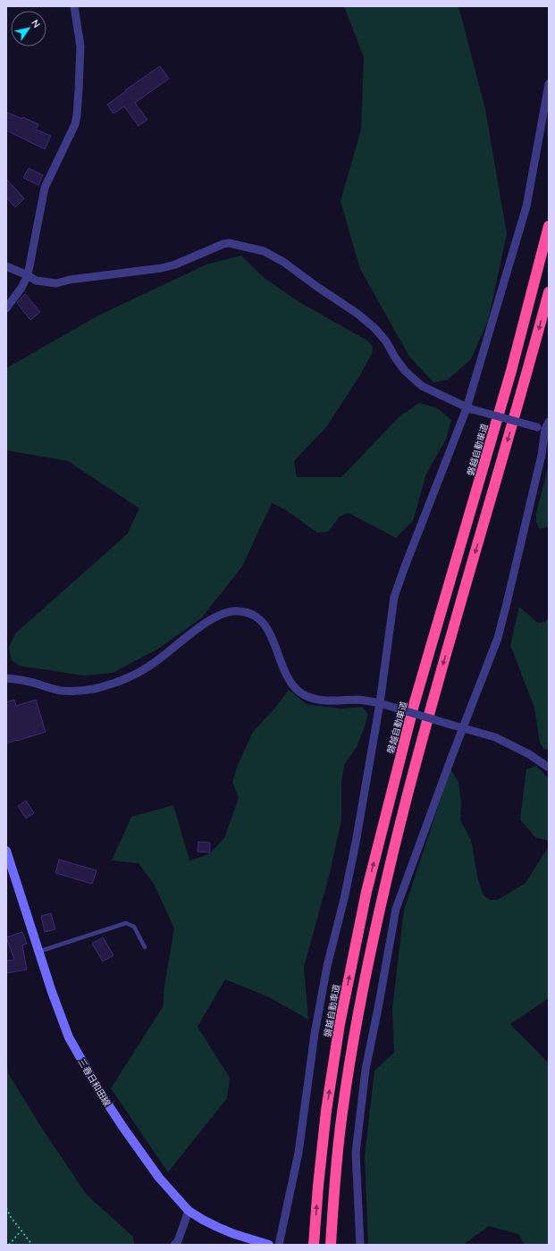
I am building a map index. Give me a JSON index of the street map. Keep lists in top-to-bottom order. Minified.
{"streets":{"highway":["磐越自動車道"],"main road":["三春日和田線"]},"north":"top right"}
